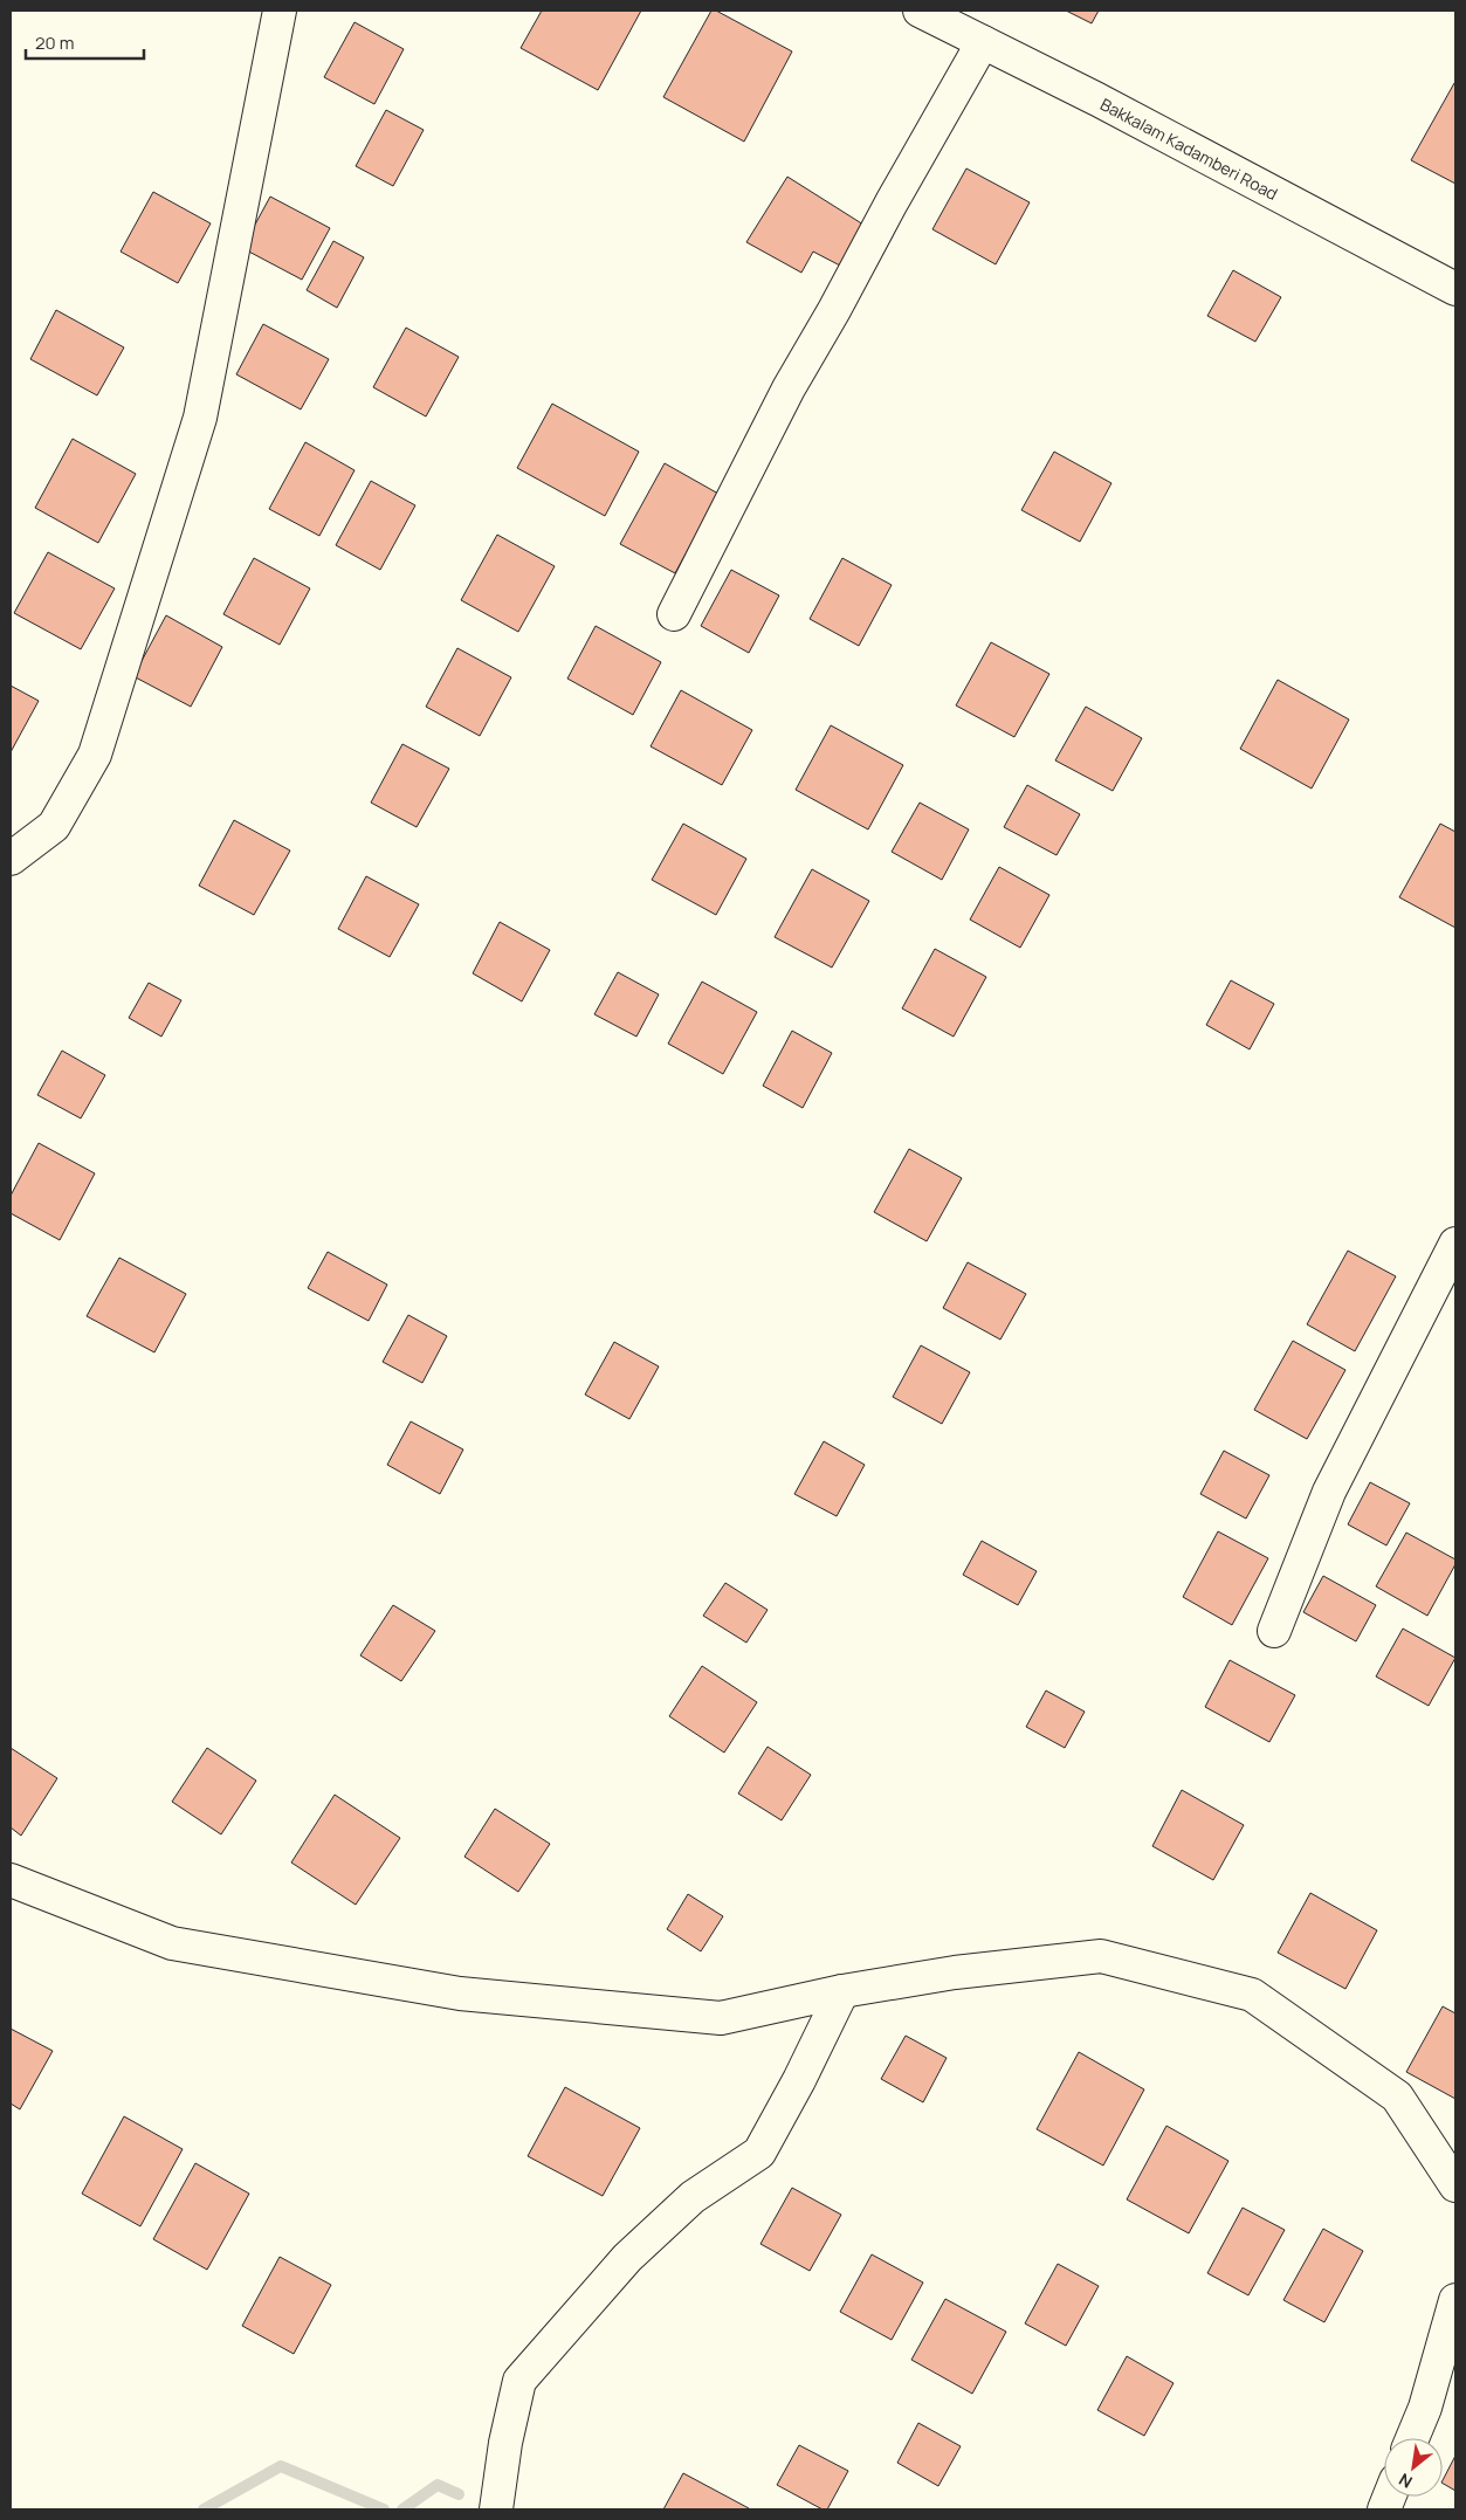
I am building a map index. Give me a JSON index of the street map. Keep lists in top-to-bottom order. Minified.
{"streets":{"street":["Bakkalam Kadamberi Road"]},"scale_bar":"20 m","north":"bottom left"}
